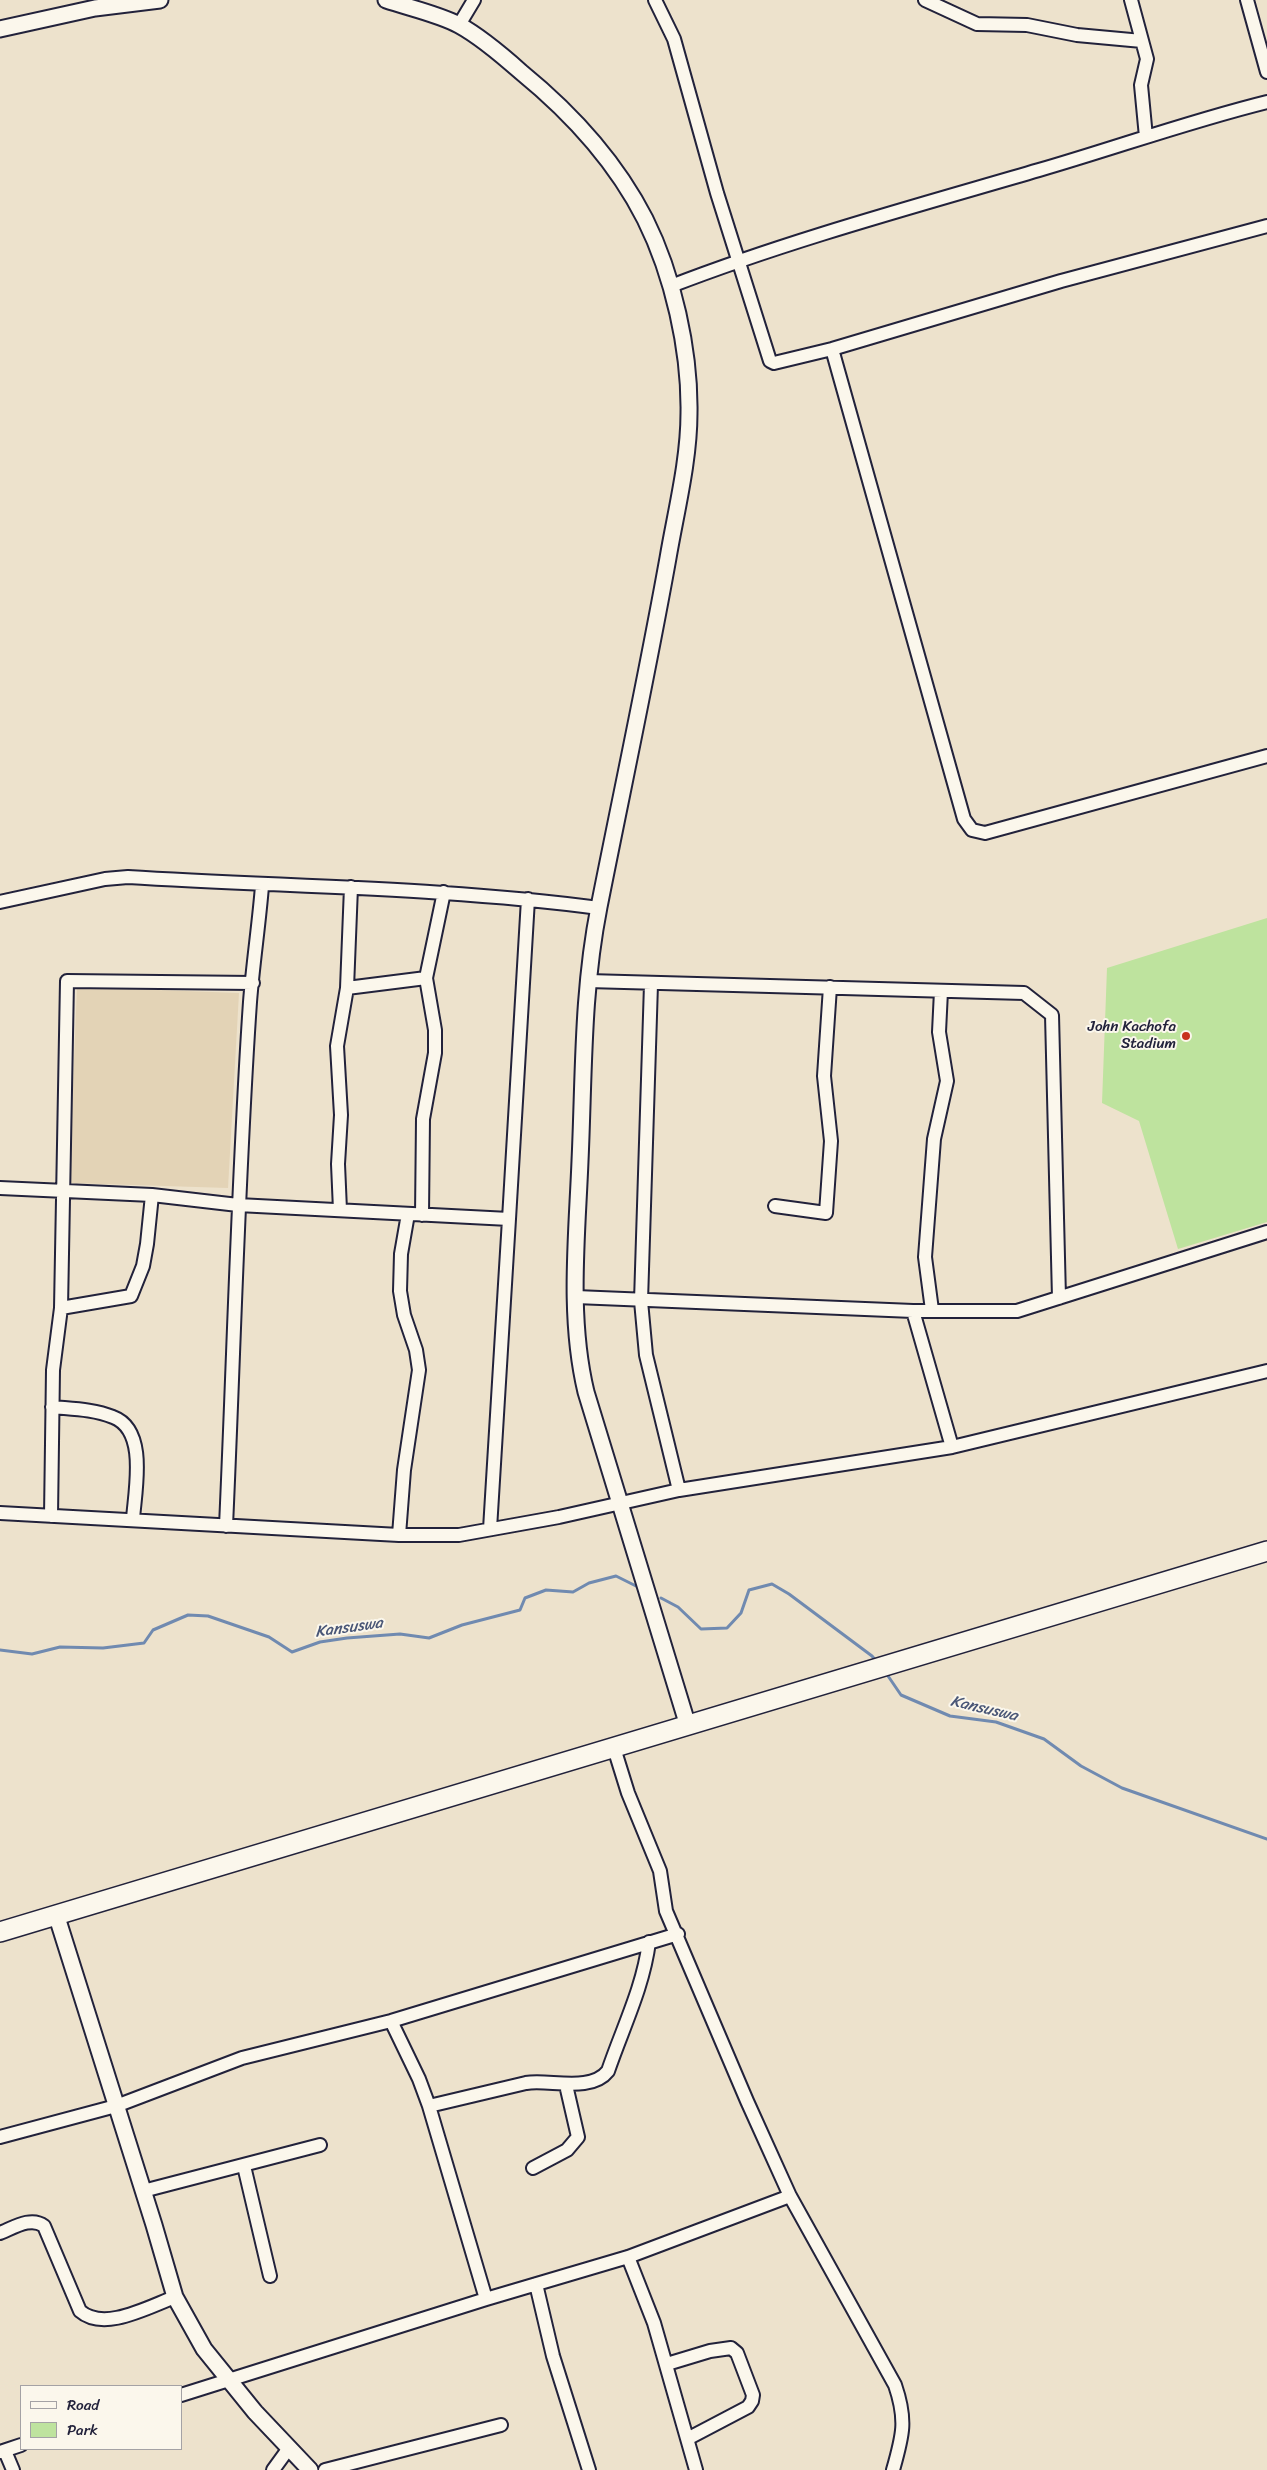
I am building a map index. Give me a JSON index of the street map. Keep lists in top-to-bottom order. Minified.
{"water":["Kansuswa"],"places":["John Kachofa Stadium"],"legend":["Road","Park"]}
